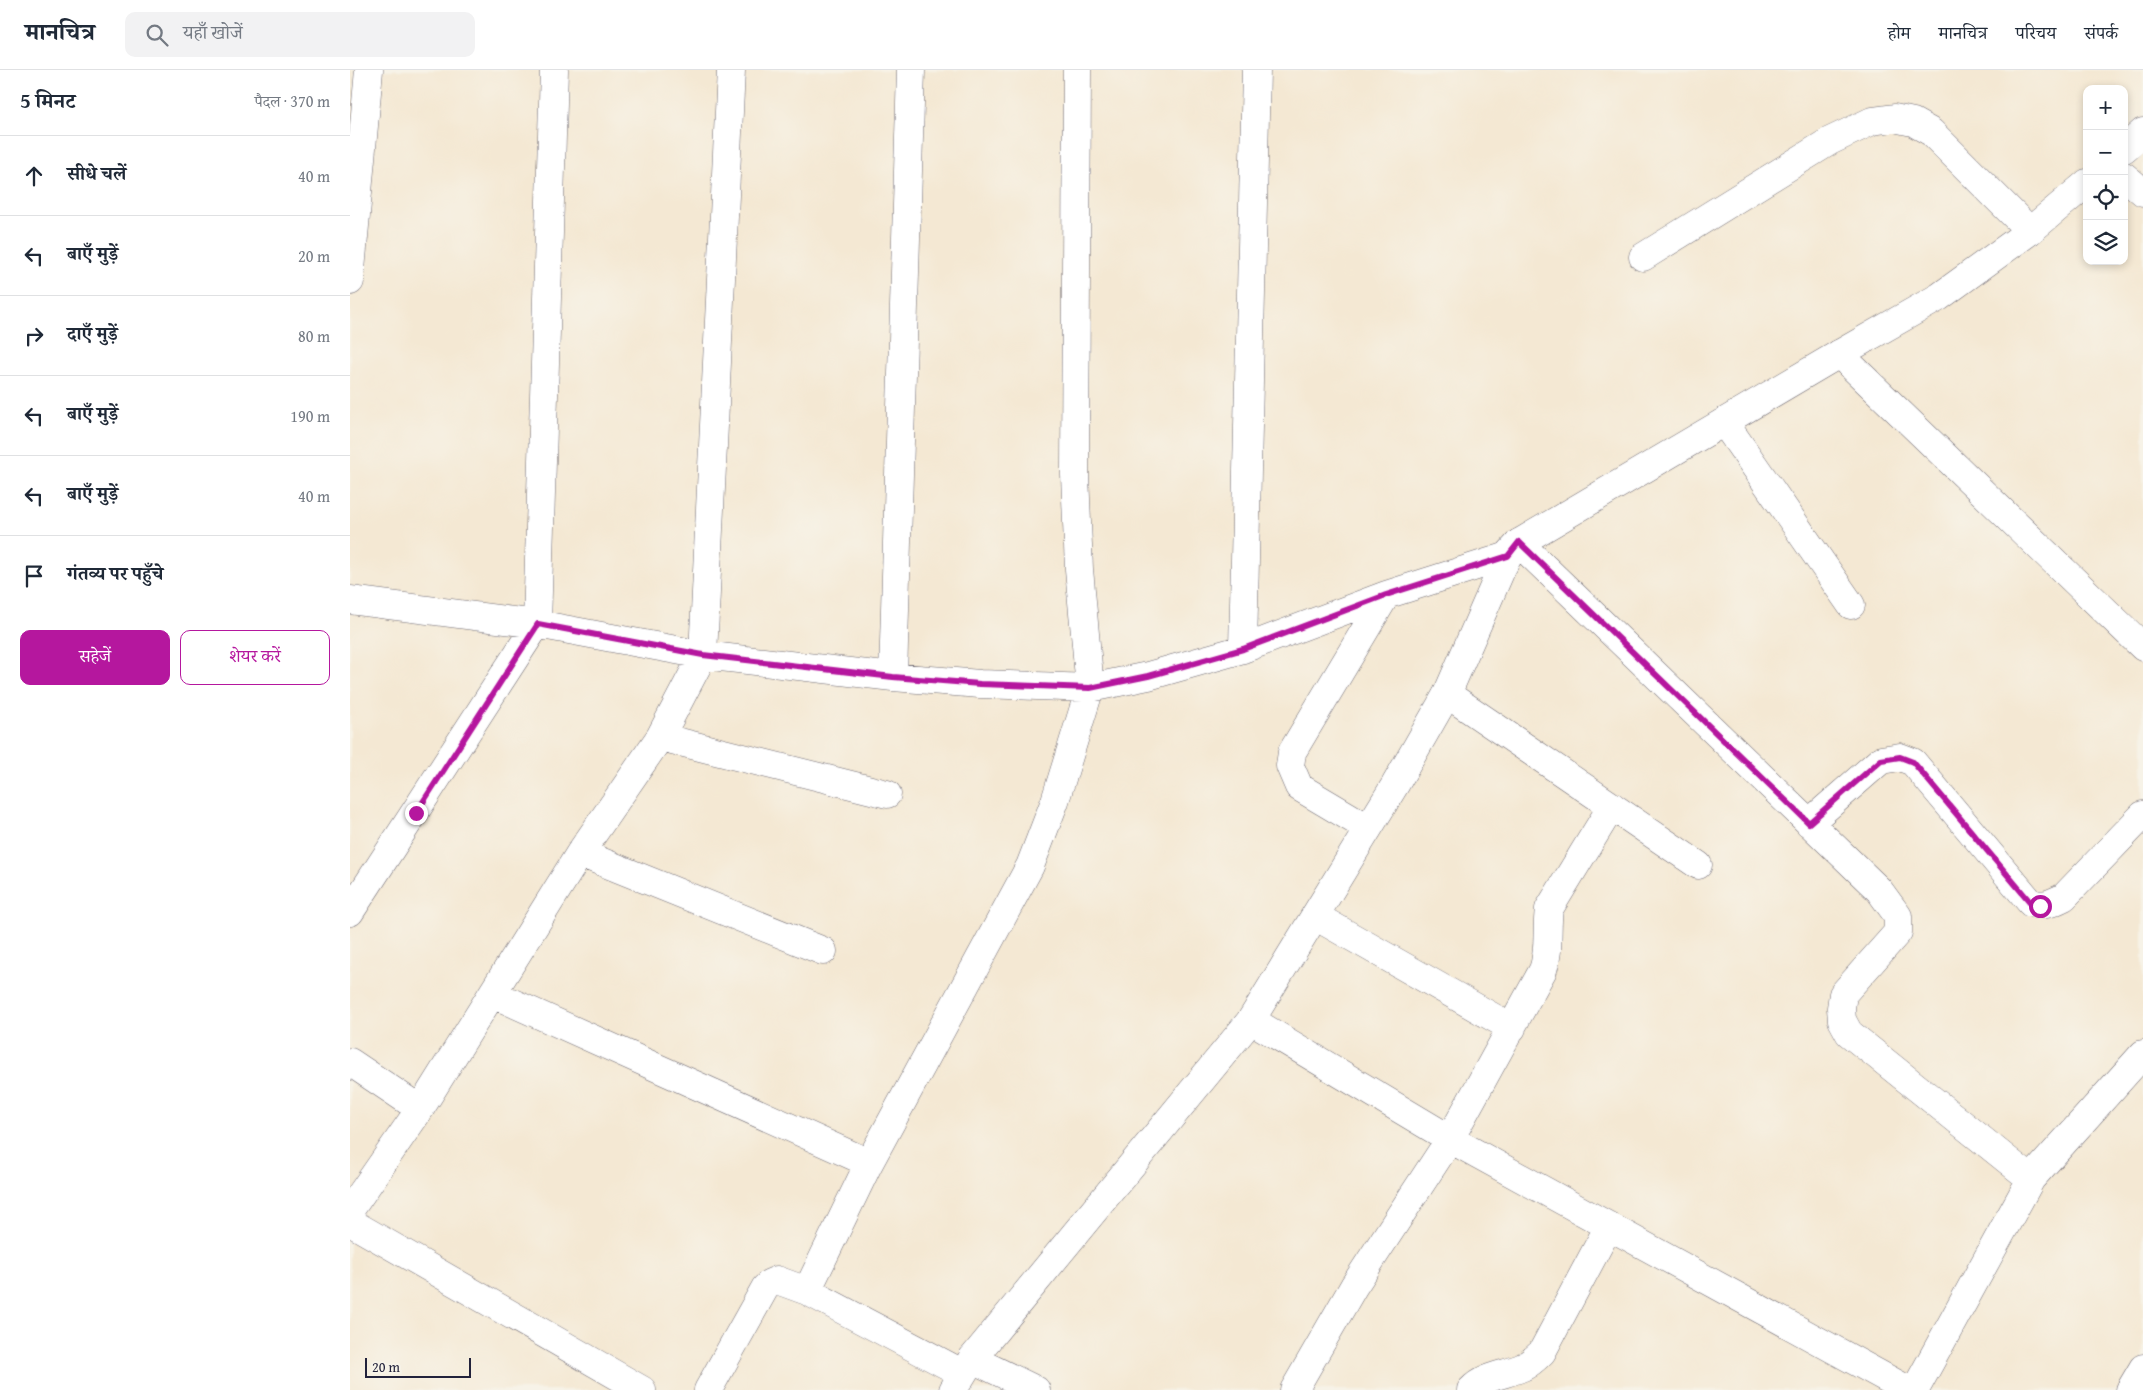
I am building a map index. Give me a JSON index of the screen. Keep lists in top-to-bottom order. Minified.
{"scale_bar":"20 m","page":{"header":"मानचित्र","search":"यहाँ खोजें","nav":["होम","मानचित्र","परिचय","संपर्क"],"heading":["5 मिनट","पैदल · 370 m"],"map_buttons":["+","−"],"list":[["सीधे चलें","40 m"],["बाएँ मुड़ें","20 m"],["दाएँ मुड़ें","80 m"],["बाएँ मुड़ें","190 m"],["बाएँ मुड़ें","40 m"],"गंतव्य पर पहुँचे"],"buttons":["सहेजें","शेयर करें"],"scale":"20 m"}}
